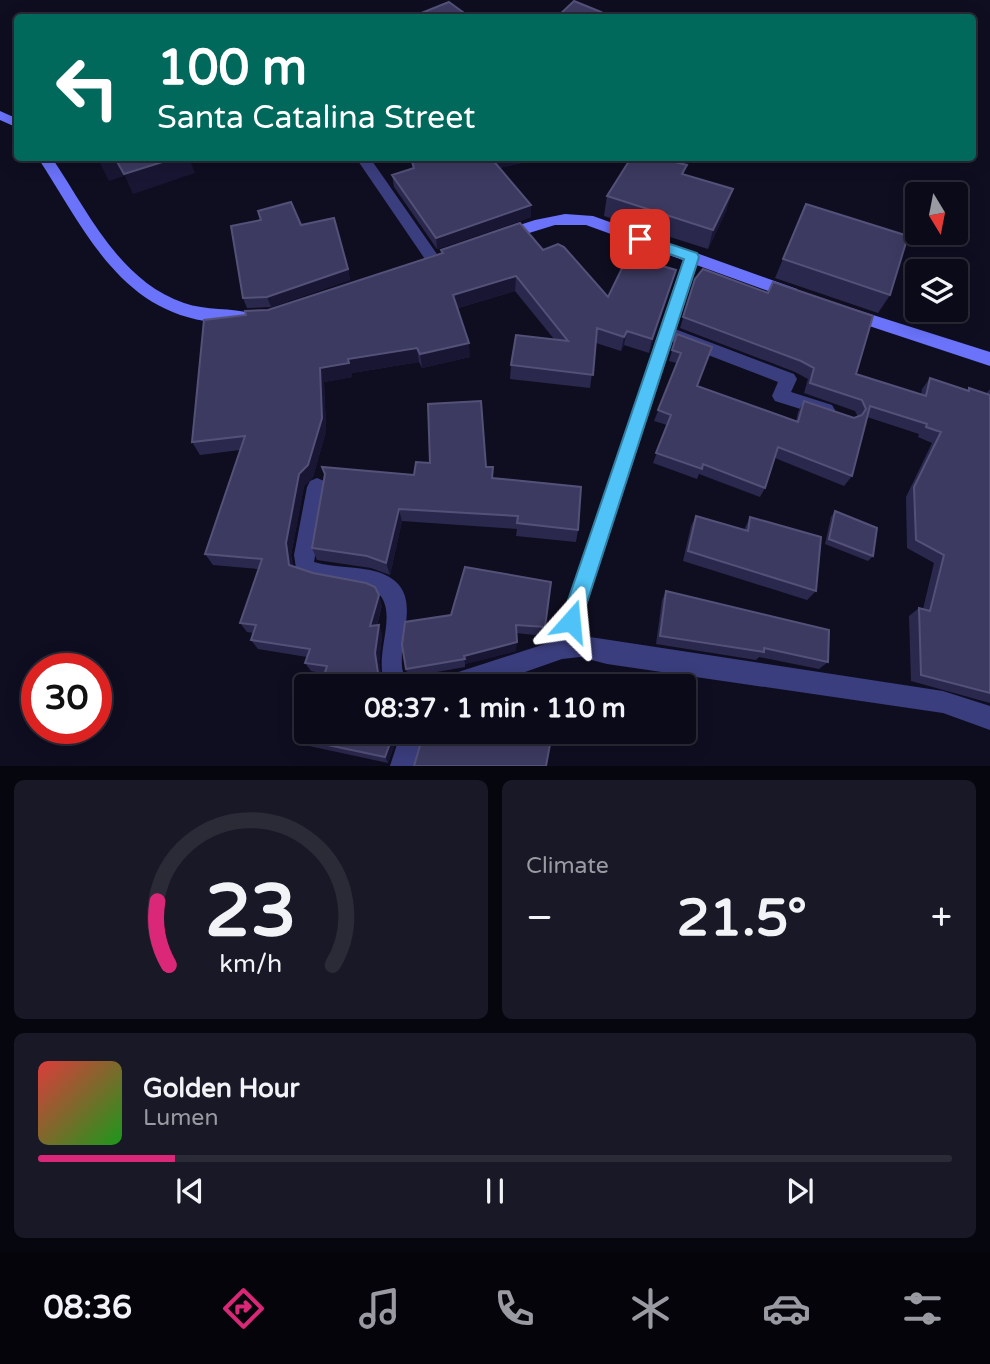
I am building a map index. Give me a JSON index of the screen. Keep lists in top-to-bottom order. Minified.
{"north":"bottom","page":{"turn":["100 m","Santa Catalina Street"],"limit":"30","trip":"08:37 · 1 min · 110 m","tile":"Climate","heat":["−","21.5°","+"],"song":["Golden Hour","Lumen"],"tabs":"08:36","gauge":["23","km/h"]}}
